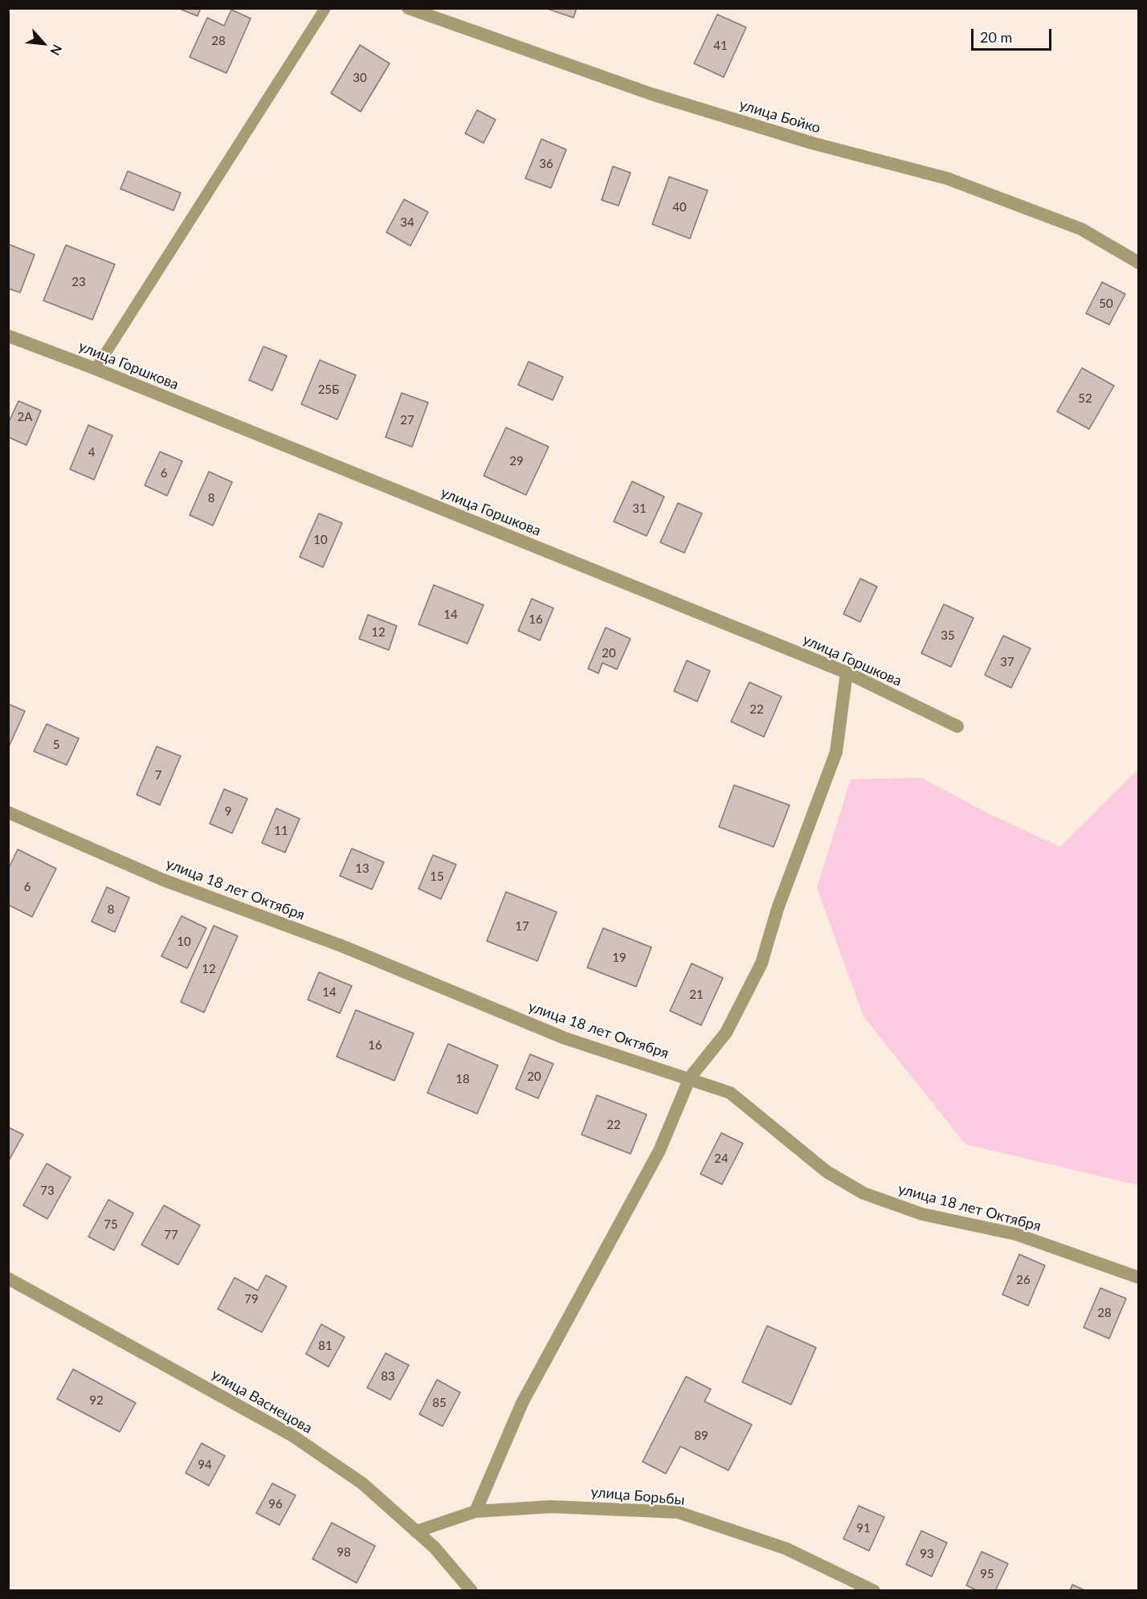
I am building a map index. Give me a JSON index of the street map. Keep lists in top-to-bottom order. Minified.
{"streets":{"street":["улица Бойко","улица Горшкова","улица 18 лет Октября","улица Васнецова","улица Борьбы"]},"crossings":[["улица Васнецова","улица Борьбы"]],"house_numbers":["28","41","30","36","40","34","23","50","25Б","52","2А","27","4","29","6","8","31","10","14","16","12","35","20","37","22","5","7","9","11","13","15","6","8","17","10","19","12","14","21","16","20","18","22","24","73","75","77","26","79","28","81","83","92","85","89","94","96","91","98","93","95"],"scale_bar":"20 m","north":"bottom right"}
